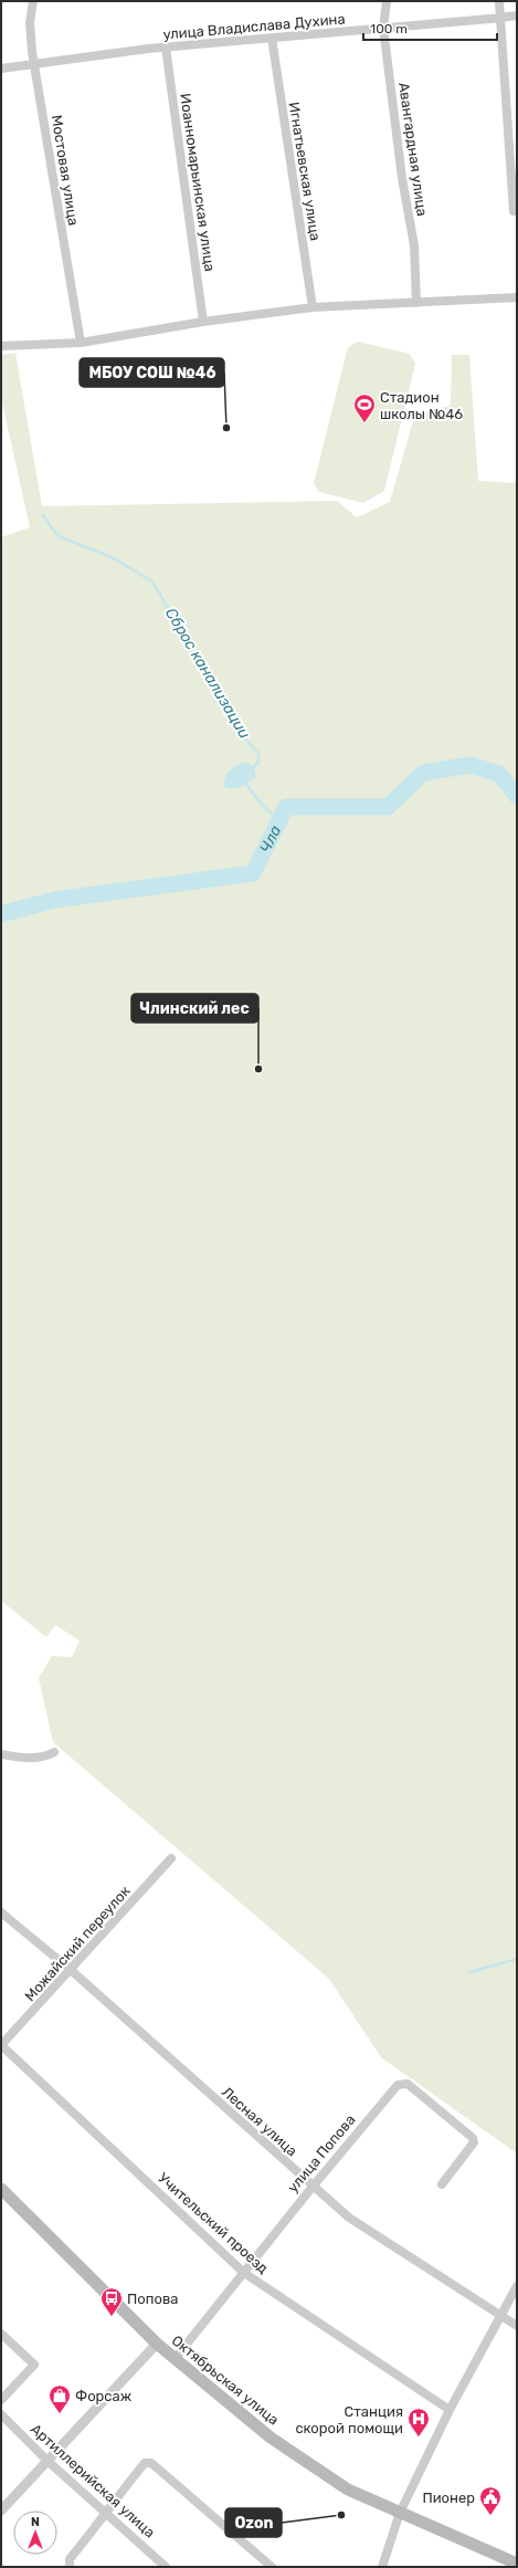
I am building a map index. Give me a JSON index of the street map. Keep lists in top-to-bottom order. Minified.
{"streets":{"main road":["Октябрьская улица"],"street":["улица Владислава Духина","Авангардная улица","Мостовая улица","Игнатьевская улица","Иоанномарьинская улица","Можайский переулок","Лесная улица","улица Попова","Учительский проезд","Артиллерийская улица"]},"crossings":[["улица Владислава Духина","Авангардная улица"],["улица Владислава Духина","Мостовая улица"],["улица Владислава Духина","Игнатьевская улица"],["улица Владислава Духина","Иоанномарьинская улица"],["Можайский переулок","Лесная улица"],["Можайский переулок","Учительский проезд"],["Лесная улица","улица Попова"],["улица Попова","Учительский проезд"],["улица Попова","Октябрьская улица"]],"water":["Сброс канализации","Чла"],"places":{"sports":["Стадион школы №46"],"other":["МБОУ СОШ №46","Члинский лес","Ozon"],"bus stop":["Попова"],"shop":["Форсаж"],"hospital":["Станция скорой помощи"],"public building":["Пионер"]},"scale_bar":"100 m","north":"top"}
